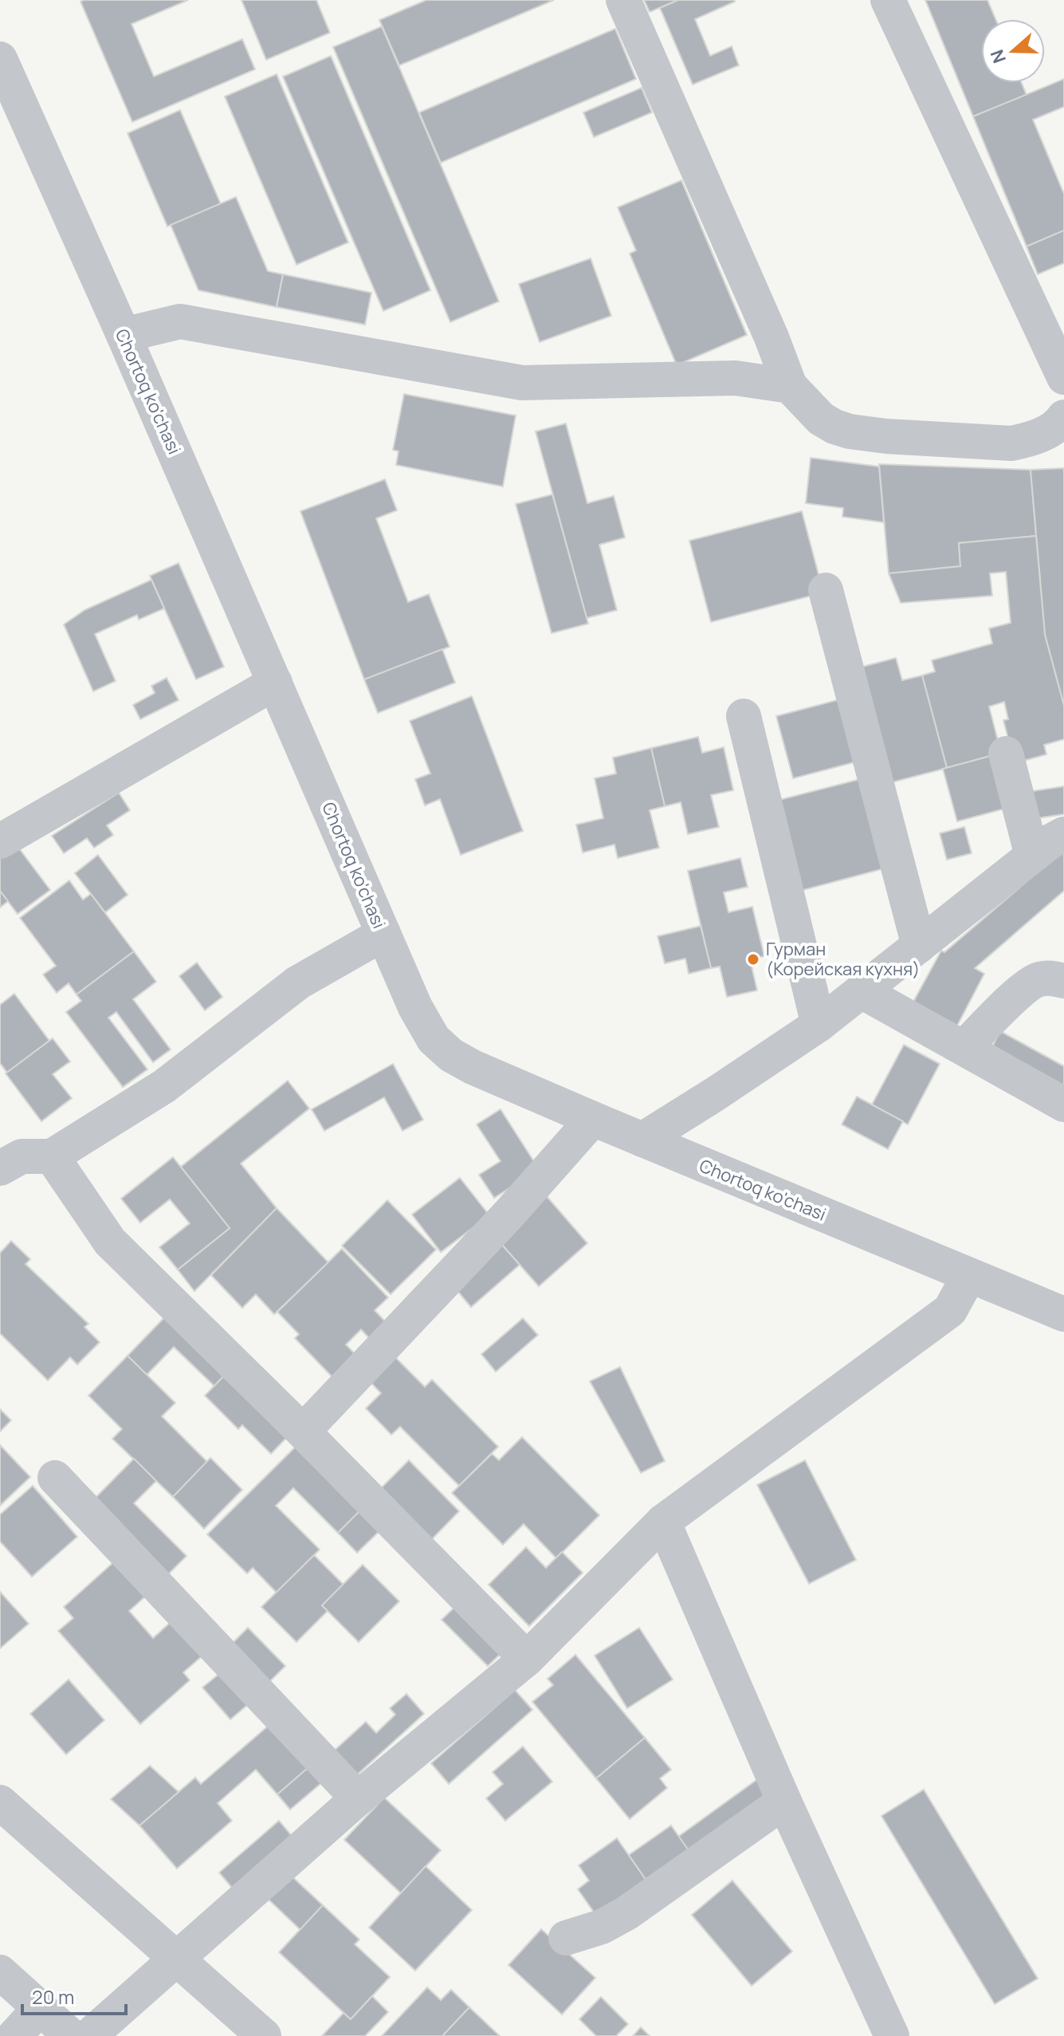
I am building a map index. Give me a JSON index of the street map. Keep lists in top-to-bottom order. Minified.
{"streets":{"street":["Chortoq ko'chasi"]},"places":["Гурман (Корейская кухня)"],"scale_bar":"20 m","north":"left"}
